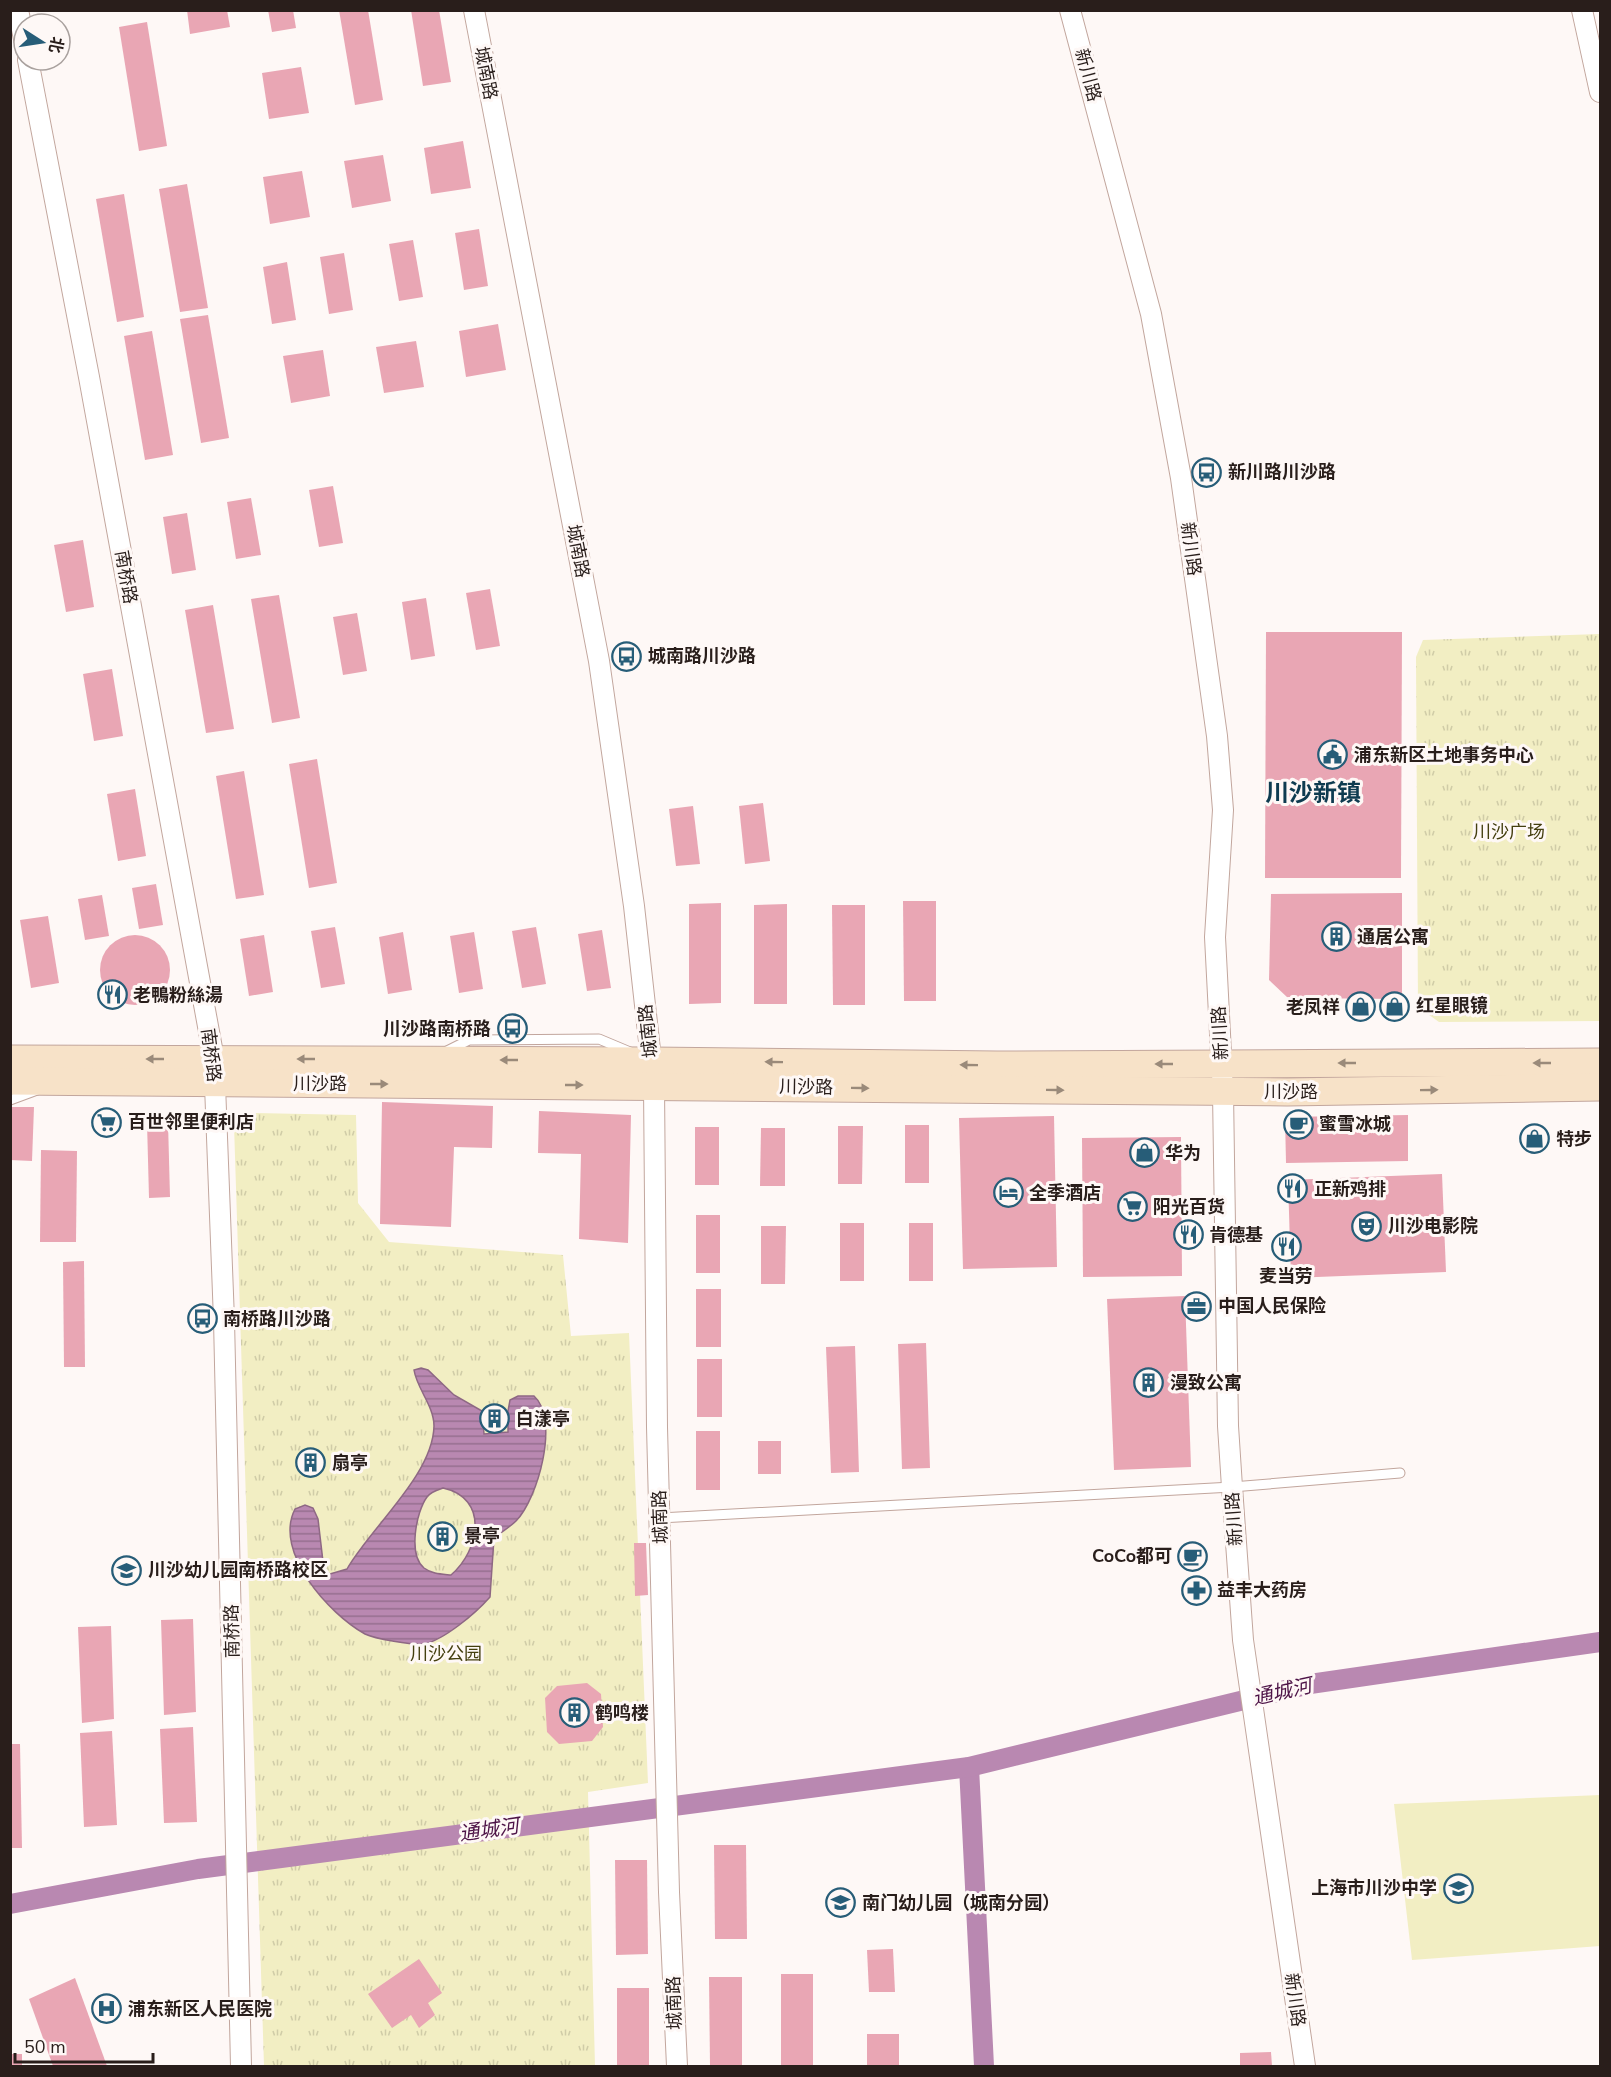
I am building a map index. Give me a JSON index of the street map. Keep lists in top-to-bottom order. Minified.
{"streets":{"main road":["川沙路"],"street":["城南路","新川路","南桥路"]},"crossings":[["城南路","川沙路"],["新川路","川沙路"],["南桥路","川沙路"]],"districts":["川沙新镇"],"water":["通城河"],"parks":["川沙广场","川沙公园"],"places":{"bus stop":["新川路川沙路","城南路川沙路","川沙路南桥路","南桥路川沙路"],"public building":["浦东新区土地事务中心"],"building":["通居公寓","漫致公寓","白漾亭","扇亭","景亭","鹤鸣楼"],"restaurant":["老鴨粉絲湯","正新鸡排","肯德基","麦当劳"],"shop":["红星眼镜","老凤祥","特步","华为"],"supermarket":["百世邻里便利店","阳光百货"],"cafe":["蜜雪冰城","CoCo都可"],"hotel":["全季酒店"],"theatre":["川沙电影院"],"office":["中国人民保险"],"school or university":["川沙幼儿园南桥路校区","上海市川沙中学","南门幼儿园（城南分园）"],"pharmacy":["益丰大药房"],"hospital":["浦东新区人民医院"]},"scale_bar":"50 m","north":"right"}
